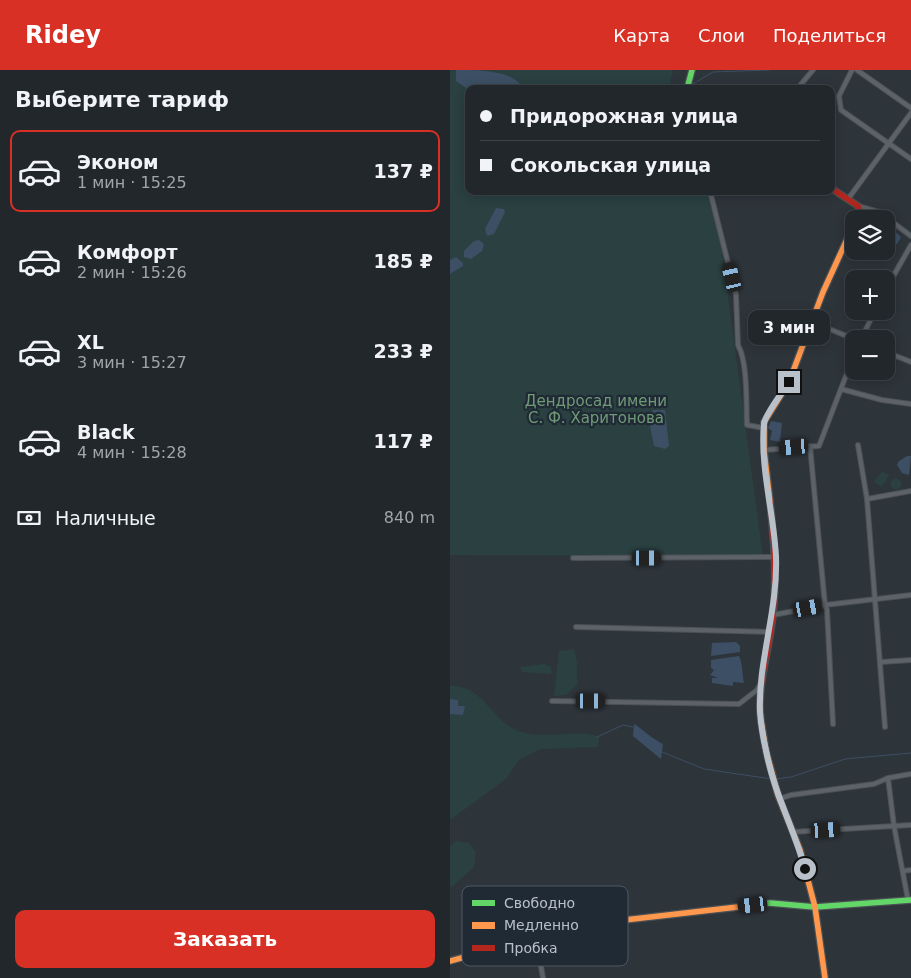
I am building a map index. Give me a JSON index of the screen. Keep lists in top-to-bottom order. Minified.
{"parks":["Дендросад имени С. Ф. Харитонова"],"legend":["Свободно","Медленно","Пробка"],"page":{"header":"Ridey","nav":["Карта","Слои","Поделиться"],"heading":"Выберите тариф","banner":["Придорожная улица","Сокольская улица"],"list":[{"name":"Эконом","note":"1 мин · 15:25","value":"137 ₽"},{"name":"Комфорт","note":"2 мин · 15:26","value":"185 ₽"},{"name":"XL","note":"3 мин · 15:27","value":"233 ₽"},{"name":"Black","note":"4 мин · 15:28","value":"117 ₽"}],"map_buttons":["+","−"],"bubble":"3 мин","pay":["Наличные","840 m"],"buttons":"Заказать"}}
